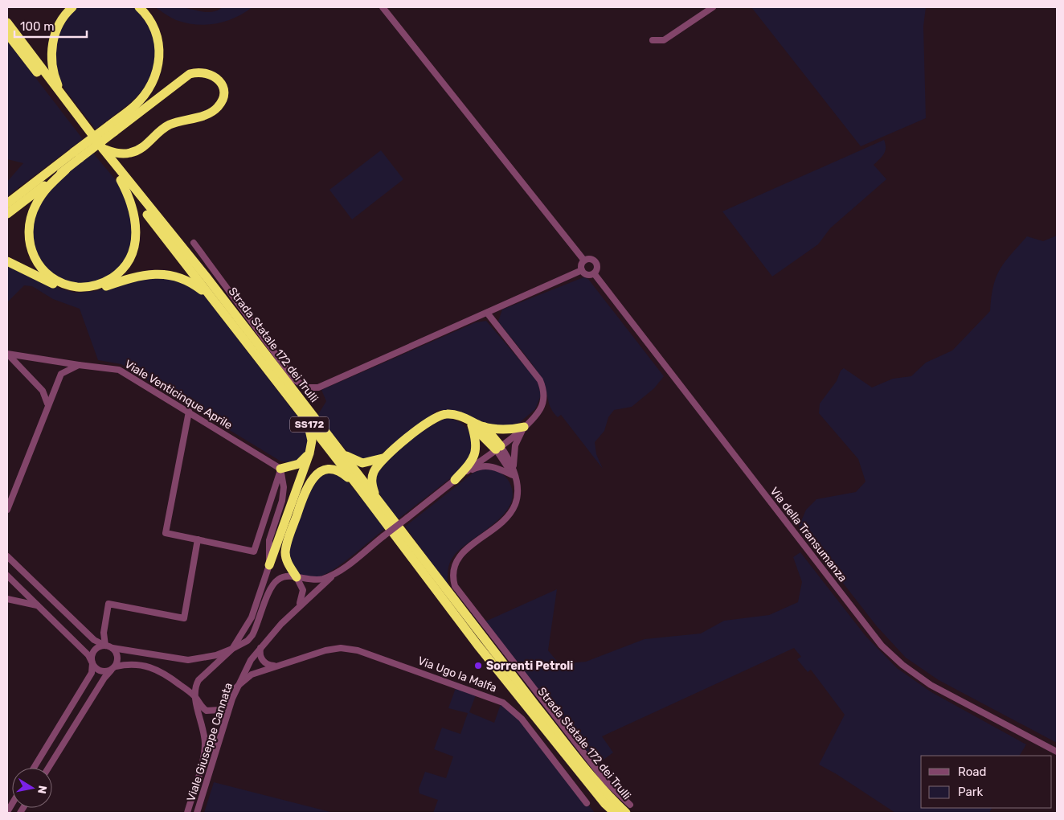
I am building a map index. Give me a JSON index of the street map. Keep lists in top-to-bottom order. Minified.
{"streets":{"highway":["Strada Statale 172 dei Trulli","SS172"],"street":["Viale Venticinque Aprile","Via della Transumanza","Via Ugo la Malfa","Viale Giuseppe Cannata"]},"crossings":[["Via Ugo la Malfa","Viale Giuseppe Cannata"]],"places":["Sorrenti Petroli"],"legend":["Road","Park"],"scale_bar":"100 m","north":"right"}
